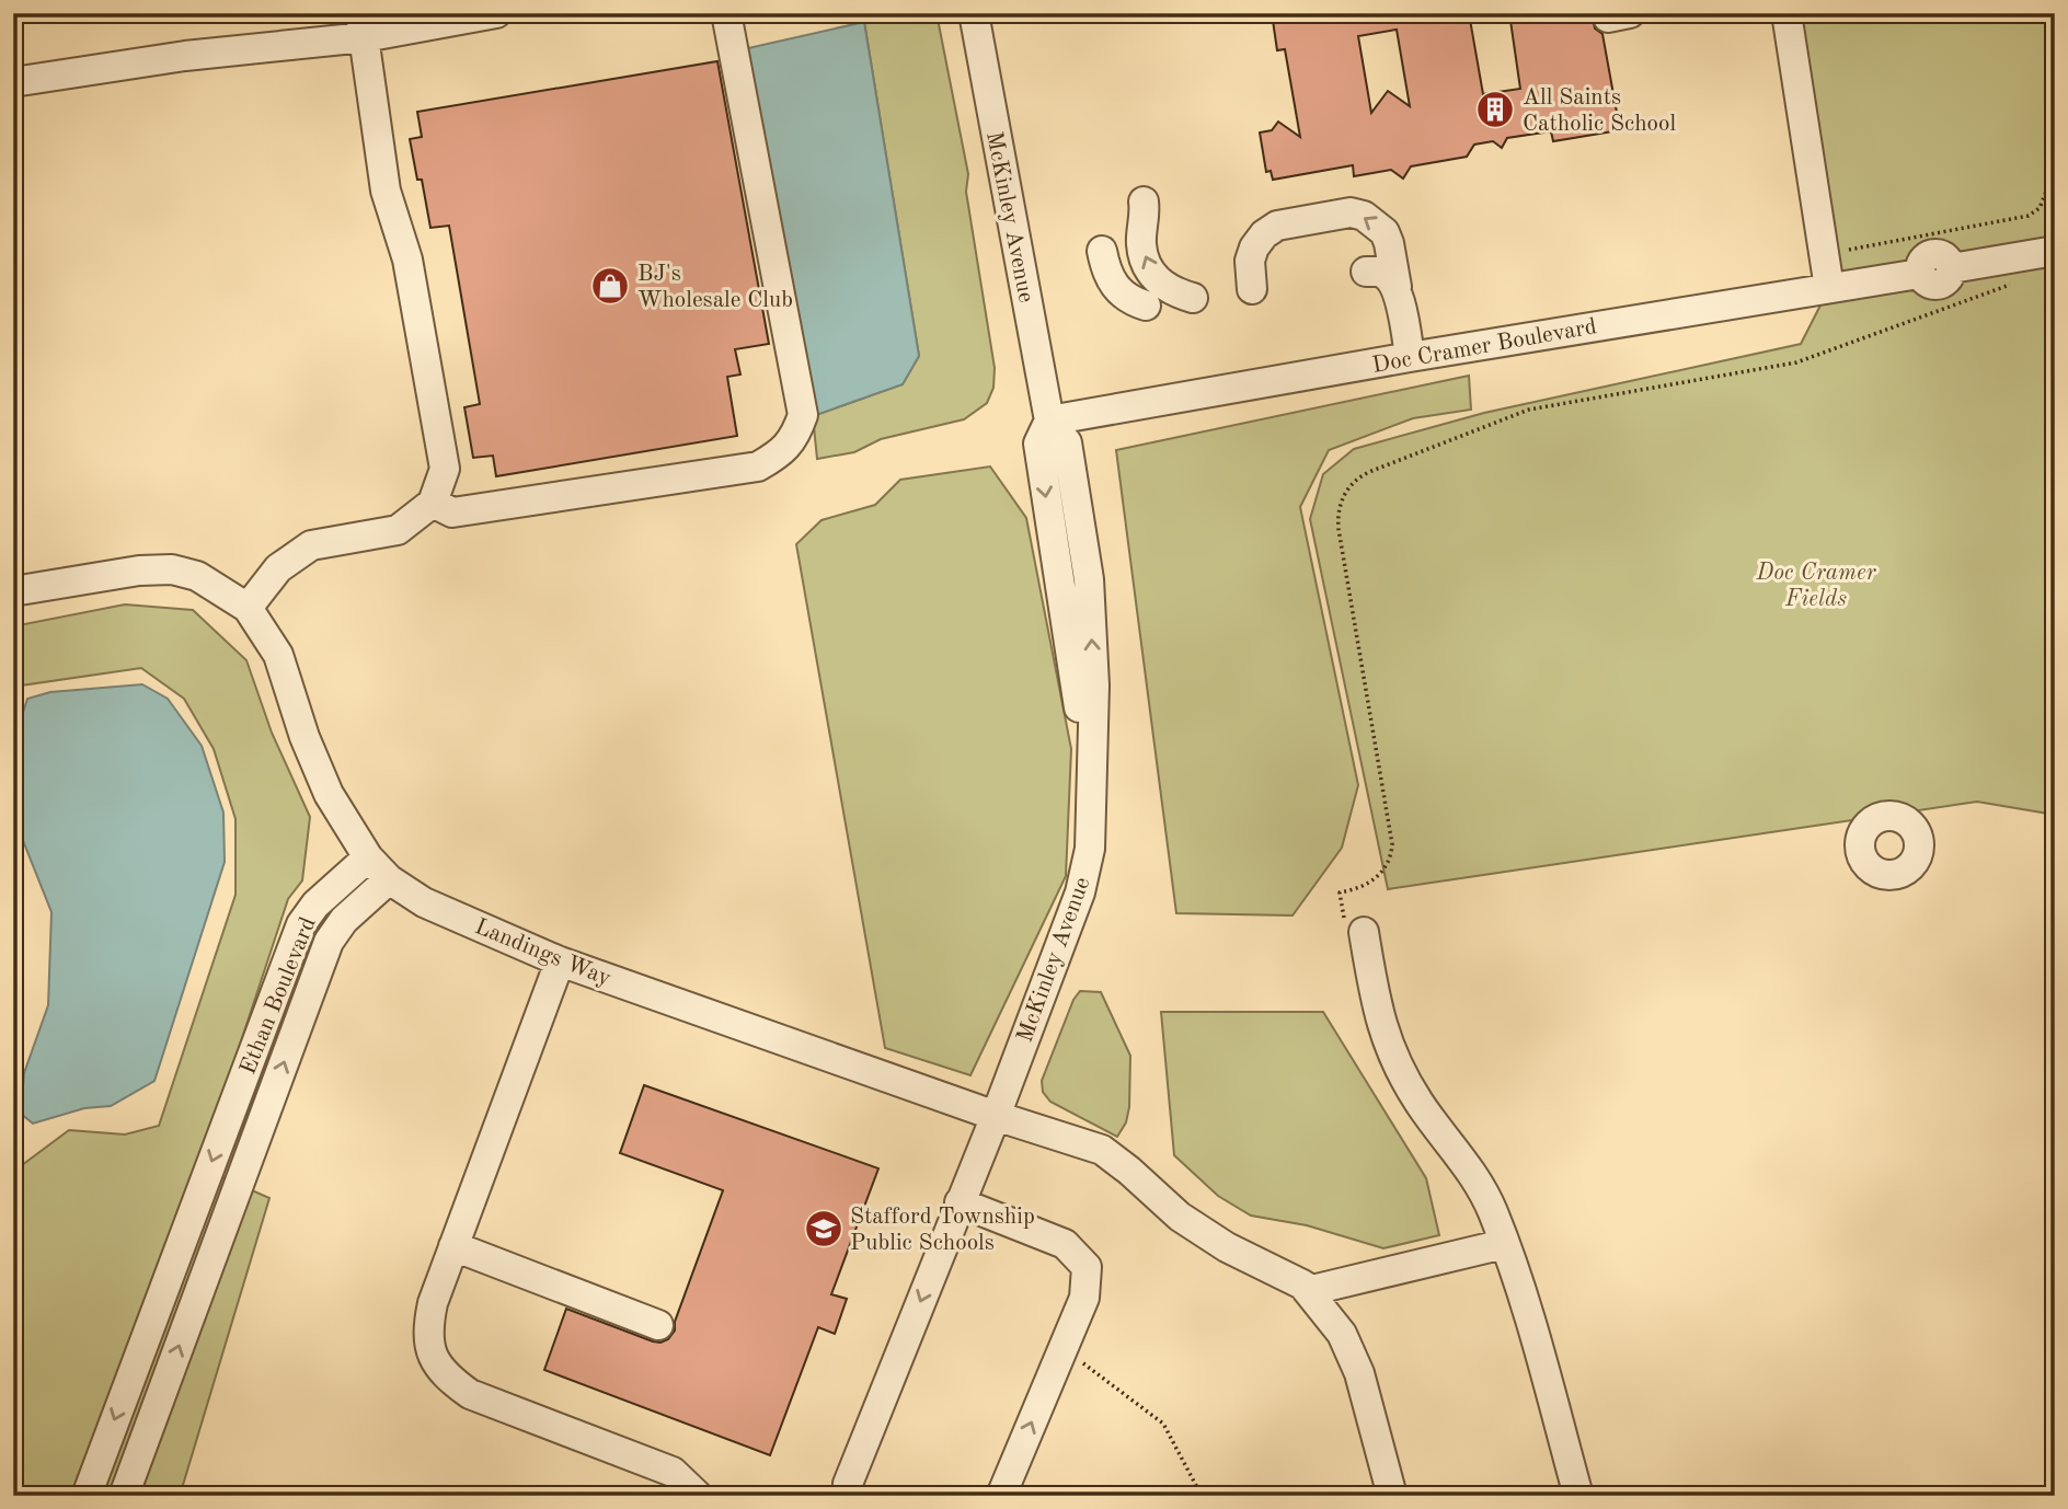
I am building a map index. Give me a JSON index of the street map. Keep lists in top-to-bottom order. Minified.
{"streets":{"street":["McKinley Avenue","Doc Cramer Boulevard","Landings Way","Ethan Boulevard"]},"crossings":[["McKinley Avenue","Doc Cramer Boulevard"],["McKinley Avenue","Landings Way"],["Landings Way","Ethan Boulevard"]],"parks":["Doc Cramer Fields"],"places":{"building":["All Saints Catholic School"],"shop":["BJ's Wholesale Club"],"school or university":["Stafford Township Public Schools"]}}
